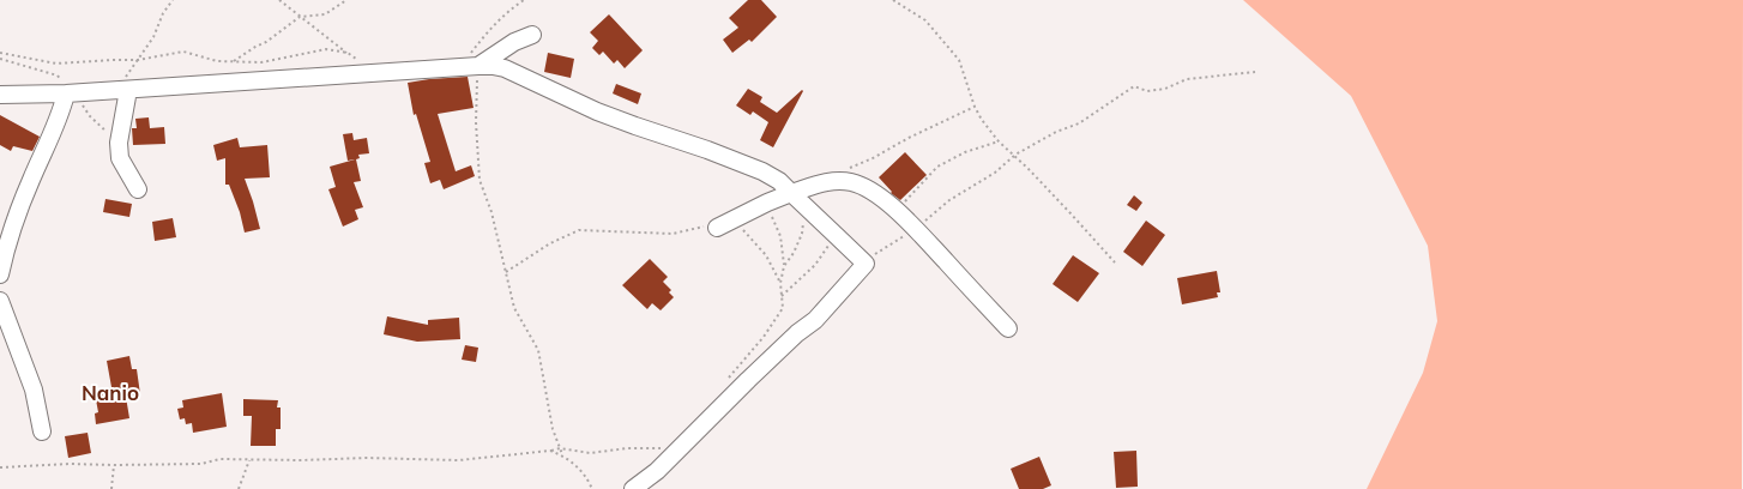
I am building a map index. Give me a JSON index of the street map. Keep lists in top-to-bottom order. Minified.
{"districts":["Nanio"]}
